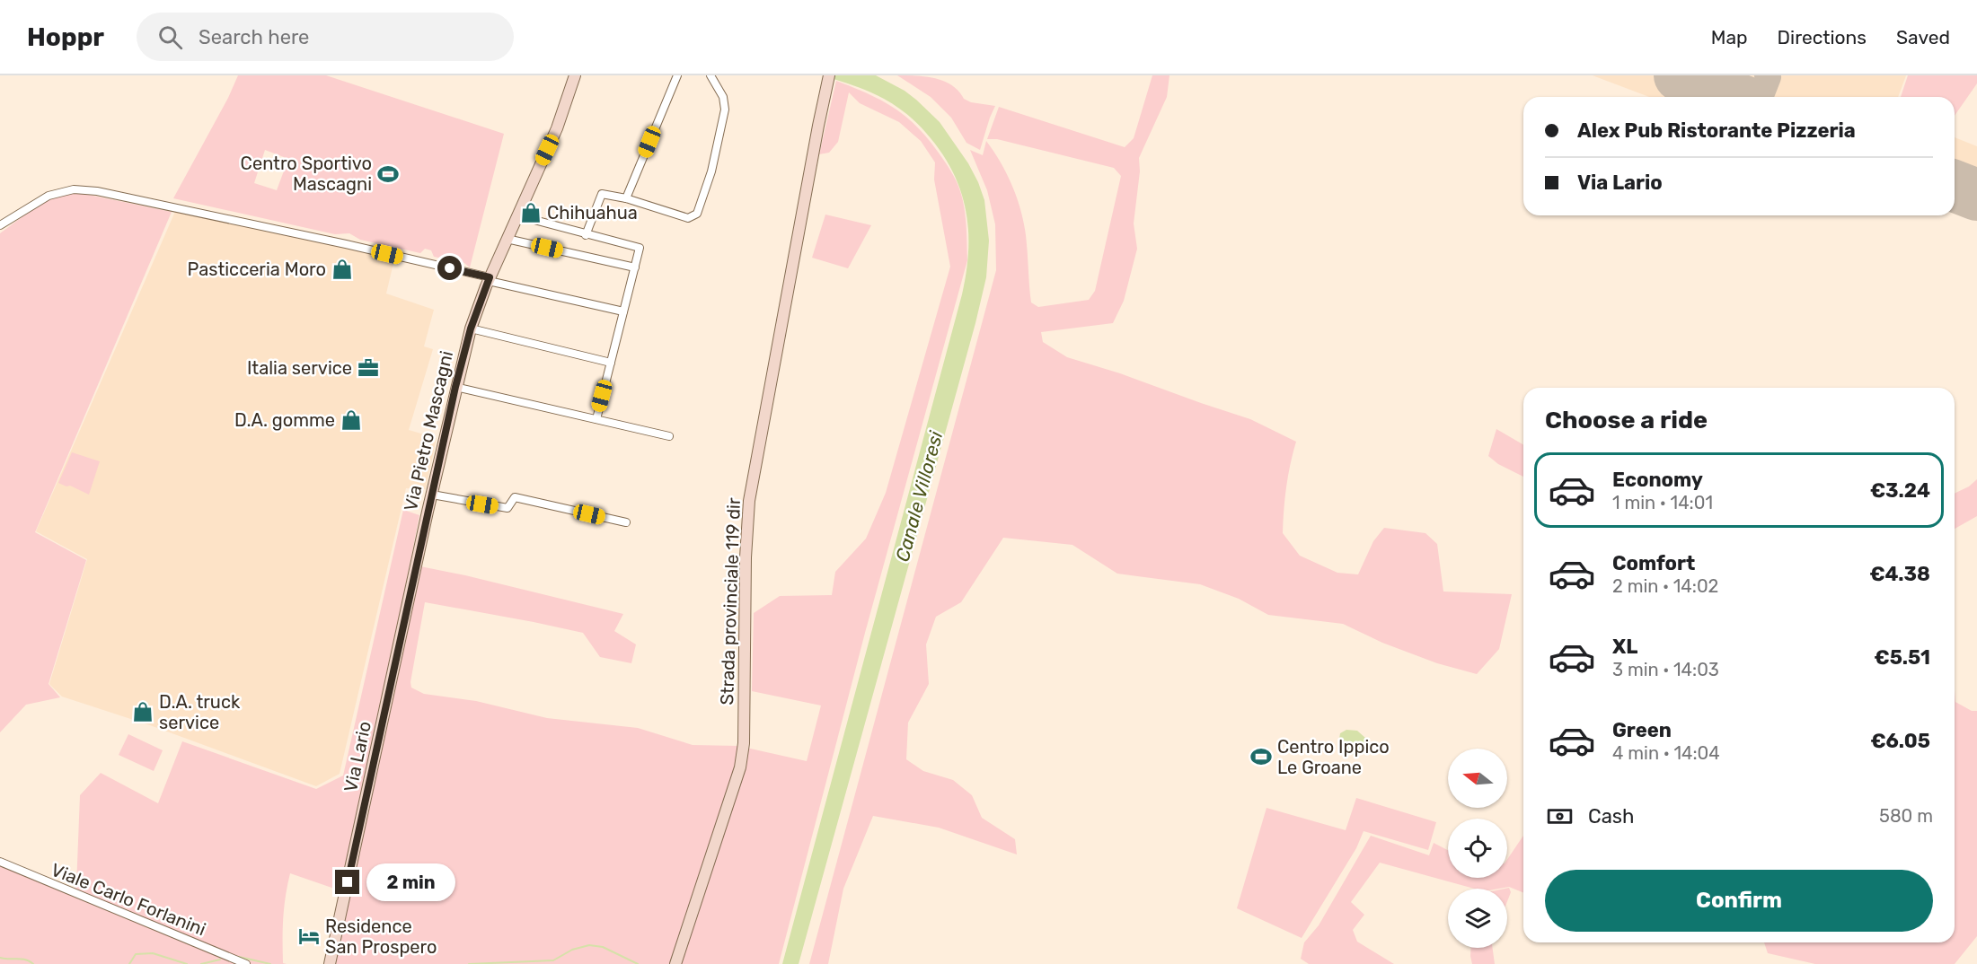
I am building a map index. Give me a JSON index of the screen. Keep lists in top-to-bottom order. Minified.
{"streets":{"street":["Via Pietro Mascagni","Strada provinciale 119 dir","Via Lario","Viale Carlo Forlanini"]},"crossings":[["Via Pietro Mascagni","Via Lario"]],"water":["Canale Villoresi"],"places":{"sports":["Centro Sportivo Mascagni","Centro Ippico Le Groane"],"shop":["Chihuahua","Pasticceria Moro","D.A. gomme","D.A. truck service"],"office":["Italia service"],"hotel":["Residence San Prospero"]},"north":"left","page":{"header":"Hoppr","search":"Search here","nav":["Map","Directions","Saved"],"banner":["Alex Pub Ristorante Pizzeria","Via Lario"],"heading":"Choose a ride","list":[{"name":"Economy","note":"1 min · 14:01","value":"€3.24"},{"name":"Comfort","note":"2 min · 14:02","value":"€4.38"},{"name":"XL","note":"3 min · 14:03","value":"€5.51"},{"name":"Green","note":"4 min · 14:04","value":"€6.05"}],"pay":["Cash","580 m"],"buttons":"Confirm","bubble":"2 min"}}
